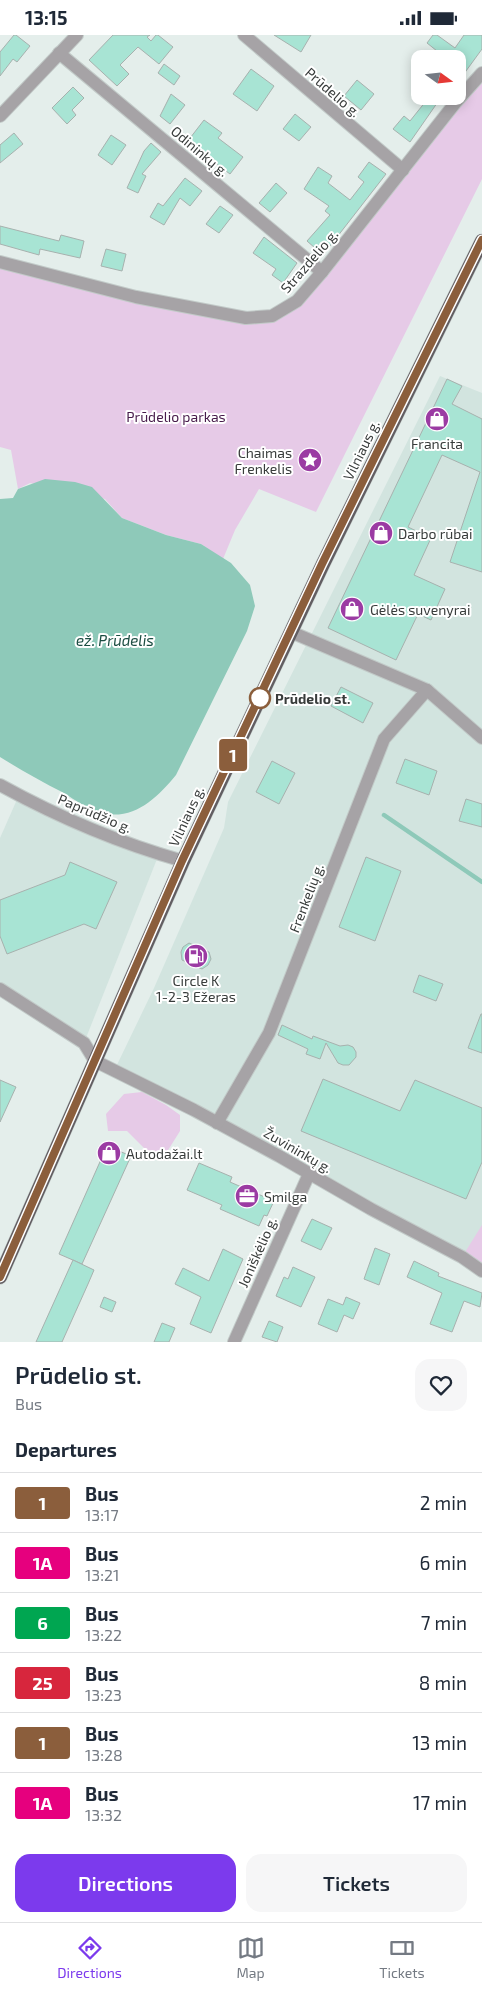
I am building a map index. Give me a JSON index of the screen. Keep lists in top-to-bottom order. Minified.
{"streets":{"highway":["Vilniaus g."],"street":["Prūdelio g.","Odininkų g.","Strazdelio g.","Paprūdžio g.","Frenkelių g.","Žuvininkų g.","Joniškėlio g."]},"crossings":[["Prūdelio g.","Strazdelio g."],["Odininkų g.","Strazdelio g."],["Vilniaus g.","Paprūdžio g."],["Vilniaus g.","Žuvininkų g."],["Frenkelių g.","Žuvininkų g."],["Žuvininkų g.","Joniškėlio g."]],"water":["ež. Prūdelis"],"parks":["Prūdelio parkas"],"places":{"shop":["Francita","Darbo rūbai","Gėlės suvenyrai","Autodažai.lt"],"place":["Chaimas Frenkelis"],"other":["Prūdelio st."],"fuel station":["Circle K 1-2-3 Ežeras"],"office":["Smilga"]},"lines":["bus line 1"],"north":"right","page":{"status":"13:15","on_map":"1","heading":[["Prūdelio st.","Bus"],"Departures"],"list":[{"mark":"1","name":"Bus","note":"13:17","value":"2 min"},{"mark":"1A","name":"Bus","note":"13:21","value":"6 min"},{"mark":"6","name":"Bus","note":"13:22","value":"7 min"},{"mark":"25","name":"Bus","note":"13:23","value":"8 min"},{"mark":"1","name":"Bus","note":"13:28","value":"13 min"},{"mark":"1A","name":"Bus","note":"13:32","value":"17 min"}],"buttons":["Directions","Tickets"],"tabs":["Directions","Map","Tickets"]}}
